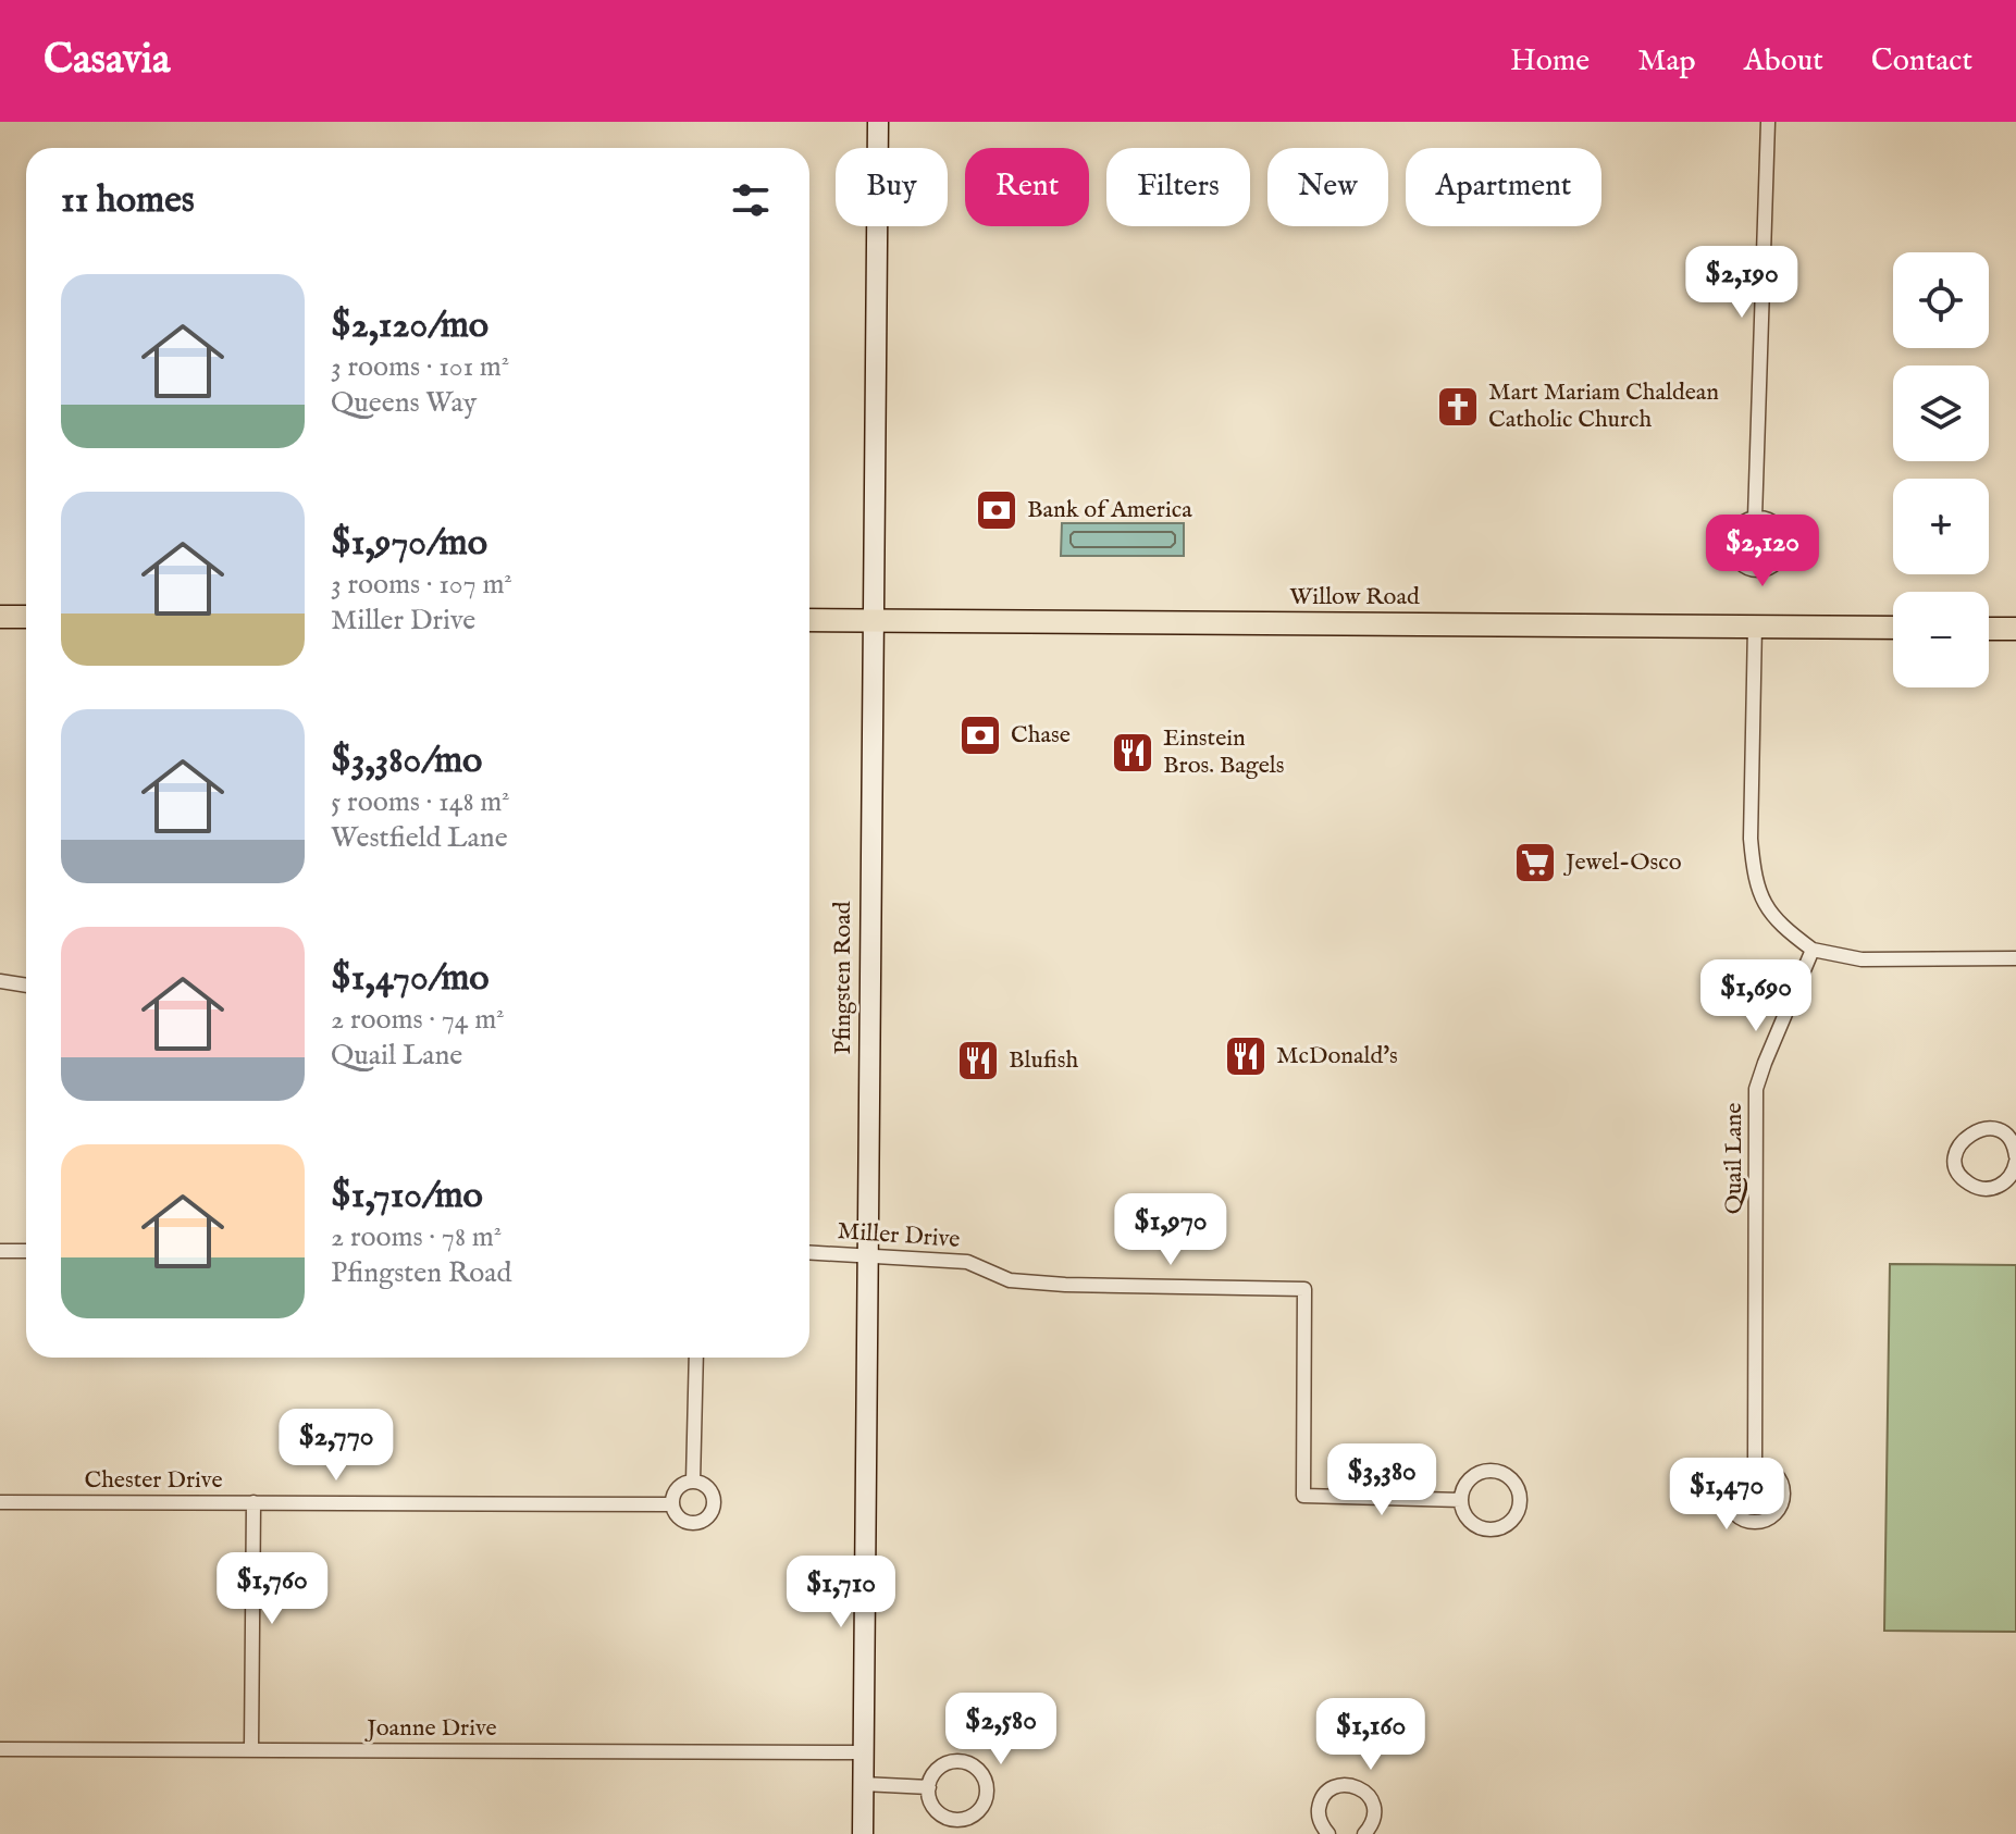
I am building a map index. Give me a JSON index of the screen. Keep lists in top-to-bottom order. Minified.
{"streets":{"main road":["Willow Road","Pfingsten Road"],"street":["Quail Lane","Miller Drive","Chester Drive","Joanne Drive"]},"crossings":[["Willow Road","Pfingsten Road"],["Pfingsten Road","Miller Drive"],["Pfingsten Road","Joanne Drive"]],"places":{"church":["Mart Mariam Chaldean Catholic Church"],"bank":["Bank of America","Chase"],"restaurant":["Einstein Bros. Bagels","McDonald's","Blufish"],"supermarket":["Jewel-Osco"]},"page":{"header":"Casavia","nav":["Home","Map","About","Contact"],"chip":["Buy","Rent","Filters","New","Apartment"],"heading":"11 homes","price":["$2,190","$2,120","$1,690","$1,970","$2,770","$3,380","$1,470","$1,760","$1,710","$2,580","$1,160"],"map_buttons":["+","−"],"list":[{"name":"$2,120/mo","note":"3 rooms · 101 m² · Queens Way"},{"name":"$1,970/mo","note":"3 rooms · 107 m² · Miller Drive"},{"name":"$3,380/mo","note":"5 rooms · 148 m² · Westfield Lane"},{"name":"$1,470/mo","note":"2 rooms · 74 m² · Quail Lane"},{"name":"$1,710/mo","note":"2 rooms · 78 m² · Pfingsten Road"}]}}
